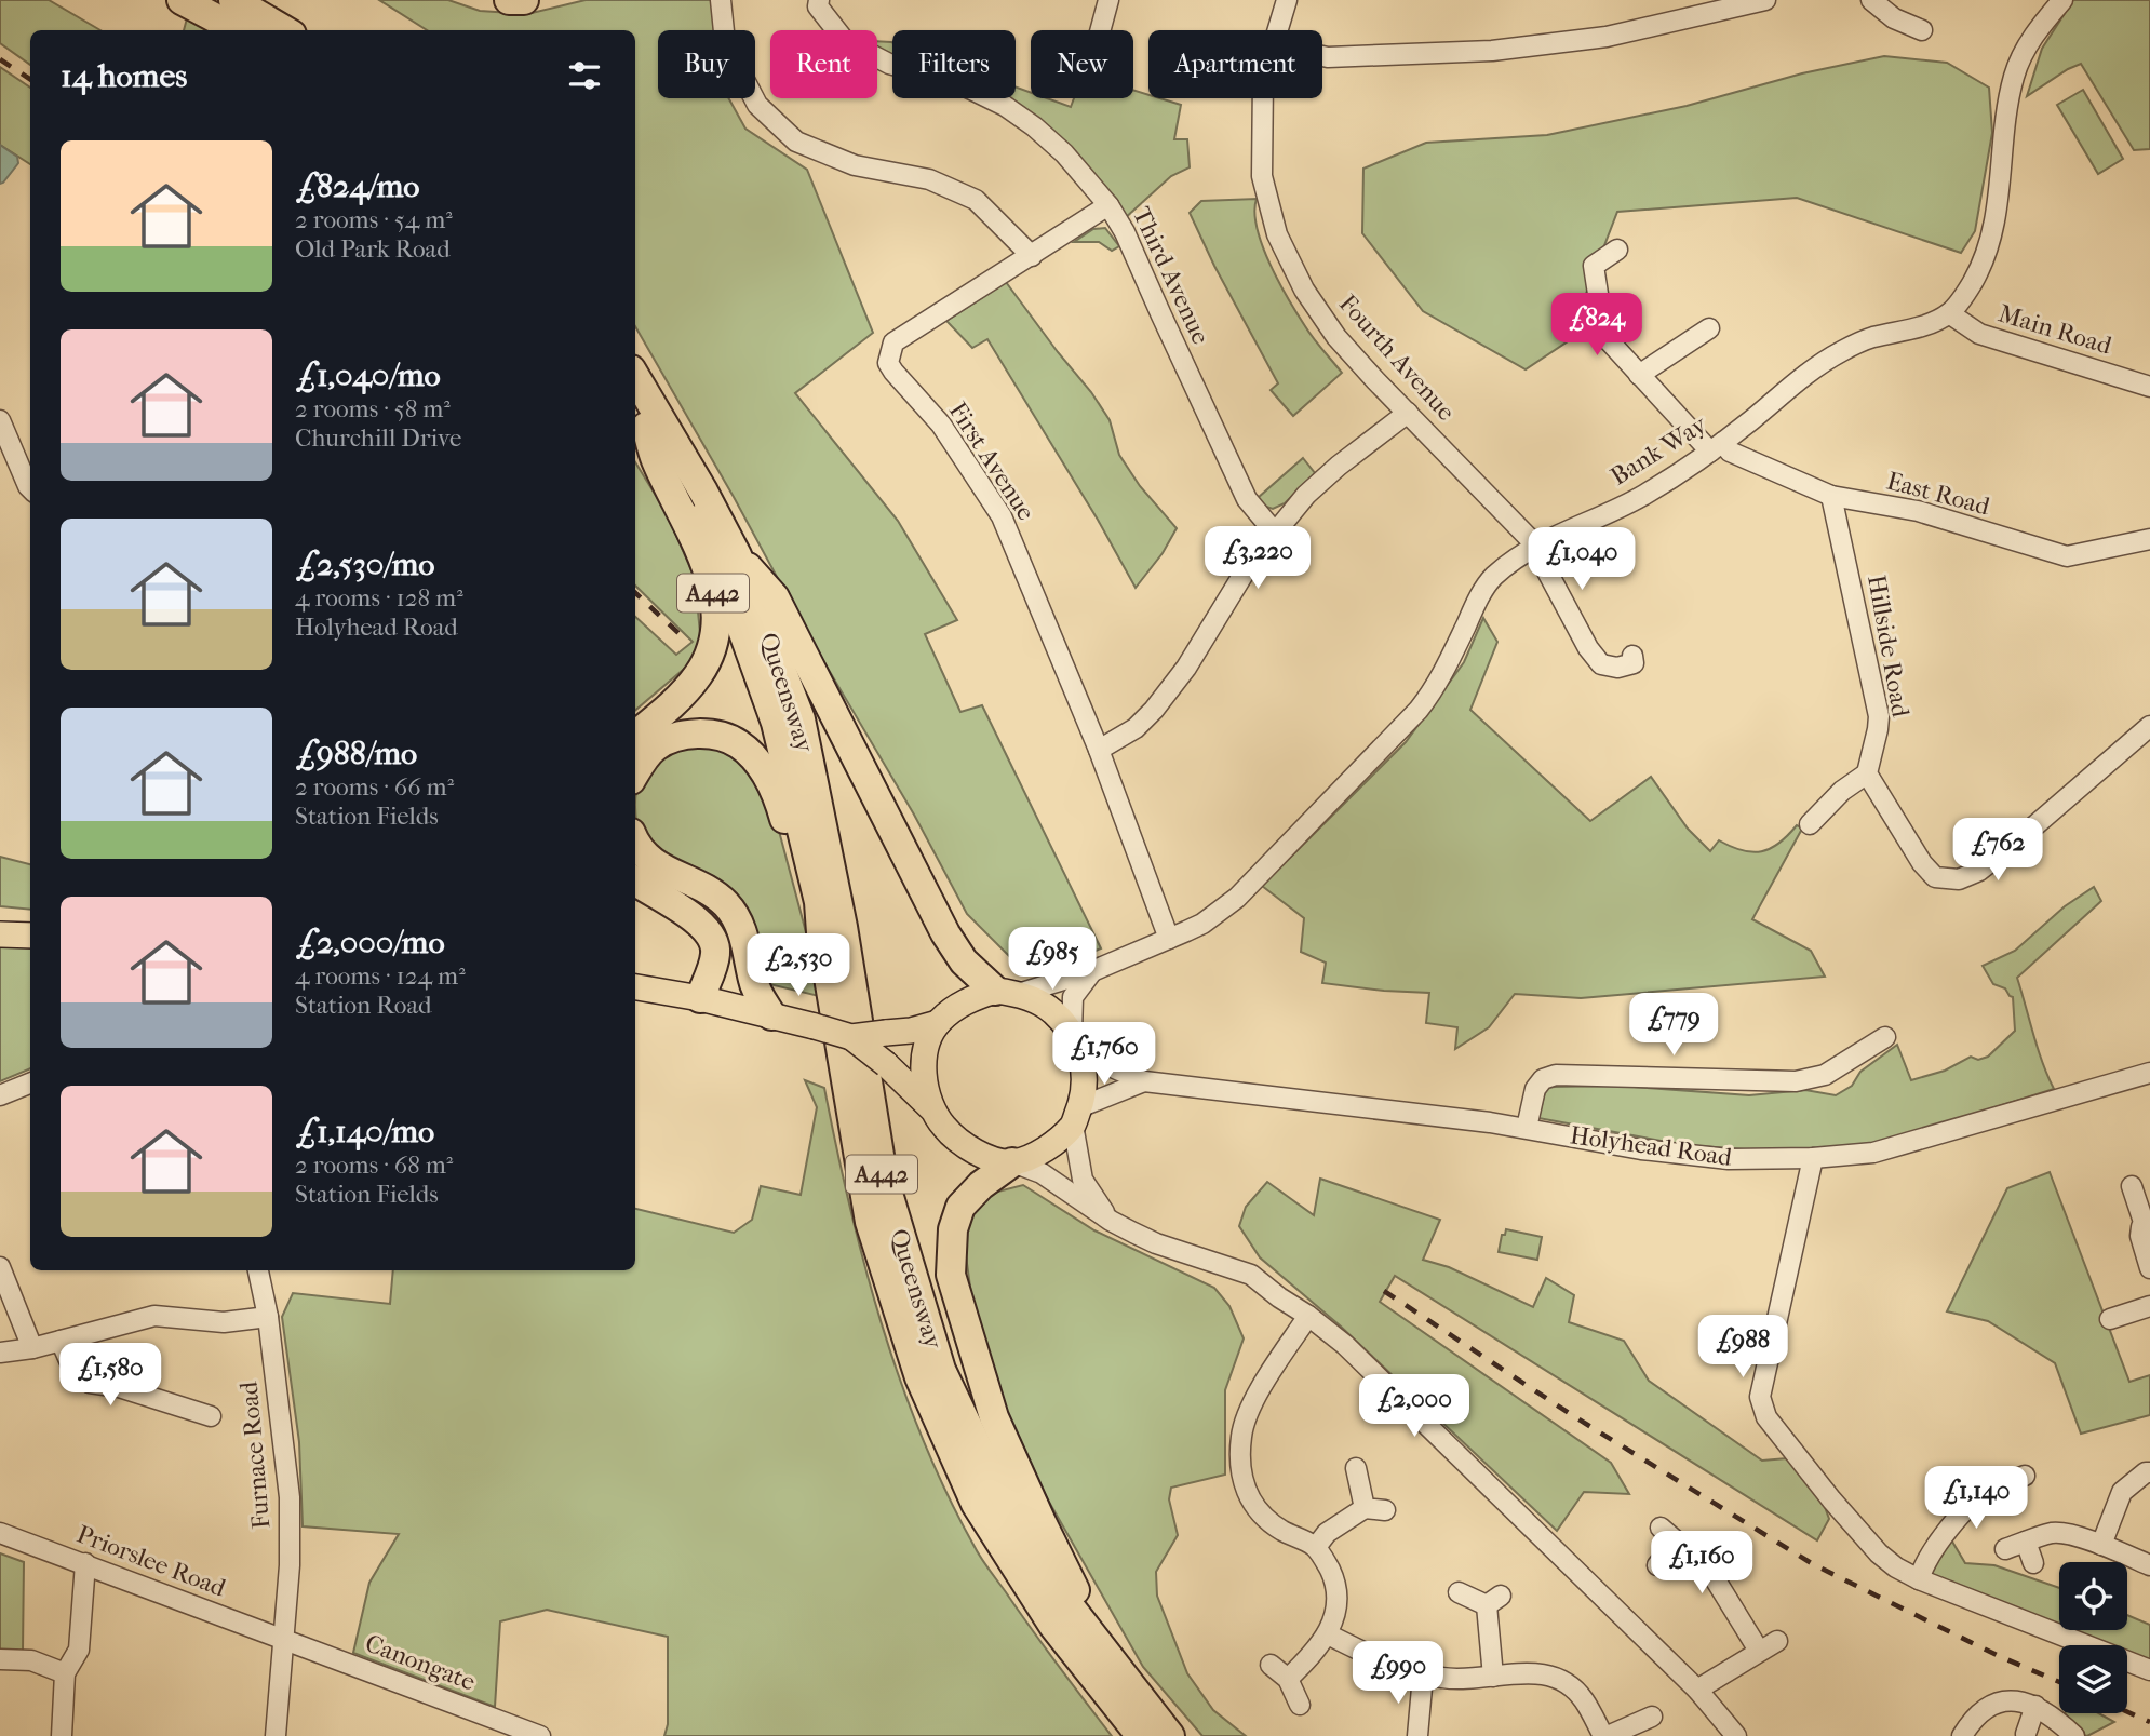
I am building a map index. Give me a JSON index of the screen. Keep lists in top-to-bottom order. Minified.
{"streets":{"highway":["A442","Queensway"],"street":["Third Avenue","Main Road","Fourth Avenue","Bank Way","First Avenue","East Road","Hillside Road","Holyhead Road","Furnace Road","Priorslee Road","Canongate"]},"crossings":[["Third Avenue","First Avenue"],["Main Road","Bank Way"],["Fourth Avenue","Bank Way"],["Bank Way","First Avenue"],["Bank Way","East Road"],["Bank Way","A442"],["East Road","Hillside Road"],["A442","Queensway"],["Furnace Road","Priorslee Road"],["Furnace Road","Canongate"],["Priorslee Road","Canongate"]],"page":{"chip":["Buy","Rent","Filters","New","Apartment"],"heading":"14 homes","list":[{"name":"£824/mo","note":"2 rooms · 54 m² · Old Park Road"},{"name":"£1,040/mo","note":"2 rooms · 58 m² · Churchill Drive"},{"name":"£2,530/mo","note":"4 rooms · 128 m² · Holyhead Road"},{"name":"£988/mo","note":"2 rooms · 66 m² · Station Fields"},{"name":"£2,000/mo","note":"4 rooms · 124 m² · Station Road"},{"name":"£1,140/mo","note":"2 rooms · 68 m² · Station Fields"}],"price":["£824","£3,220","£1,040","£762","£985","£2,530","£779","£1,760","£988","£1,580","£2,000","£1,140","£1,160","£990"]}}
